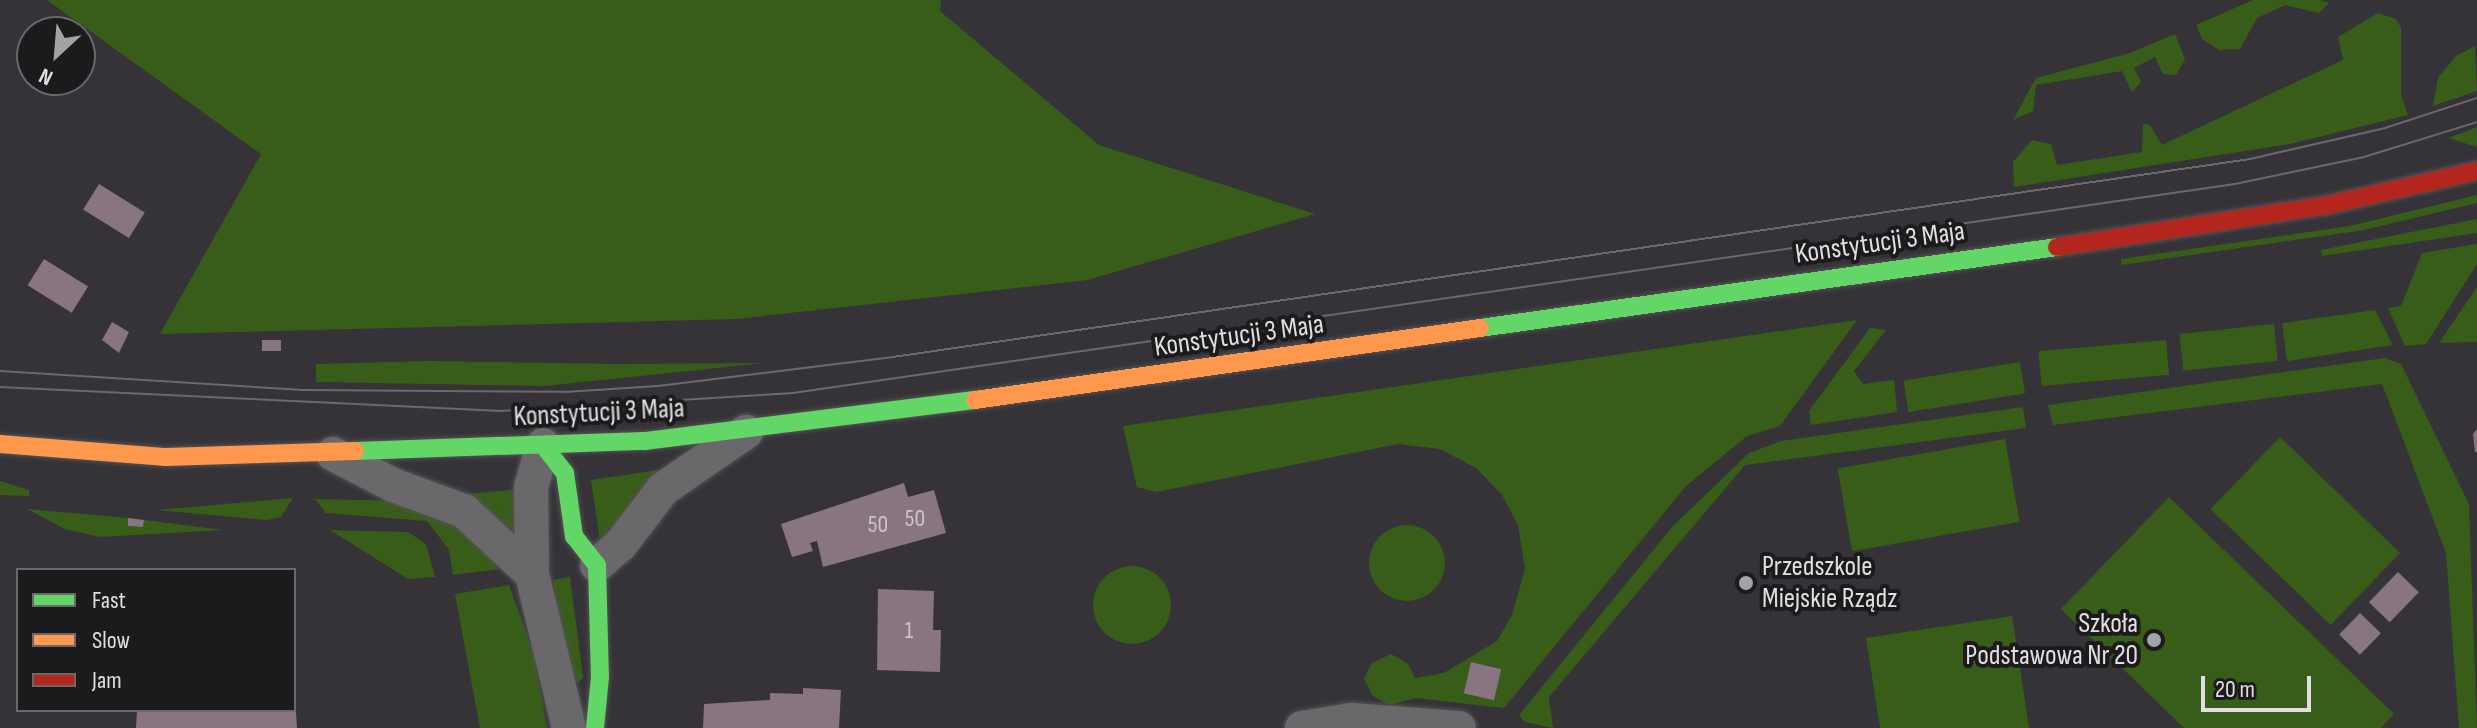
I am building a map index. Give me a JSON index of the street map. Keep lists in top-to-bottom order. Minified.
{"streets":{"street":["Konstytucji 3 Maja"]},"places":["Przedszkole Miejskie Rządz","Szkoła Podstawowa Nr 20"],"house_numbers":["50","50","1"],"legend":["Fast","Slow","Jam"],"scale_bar":"20 m","north":"bottom left"}
